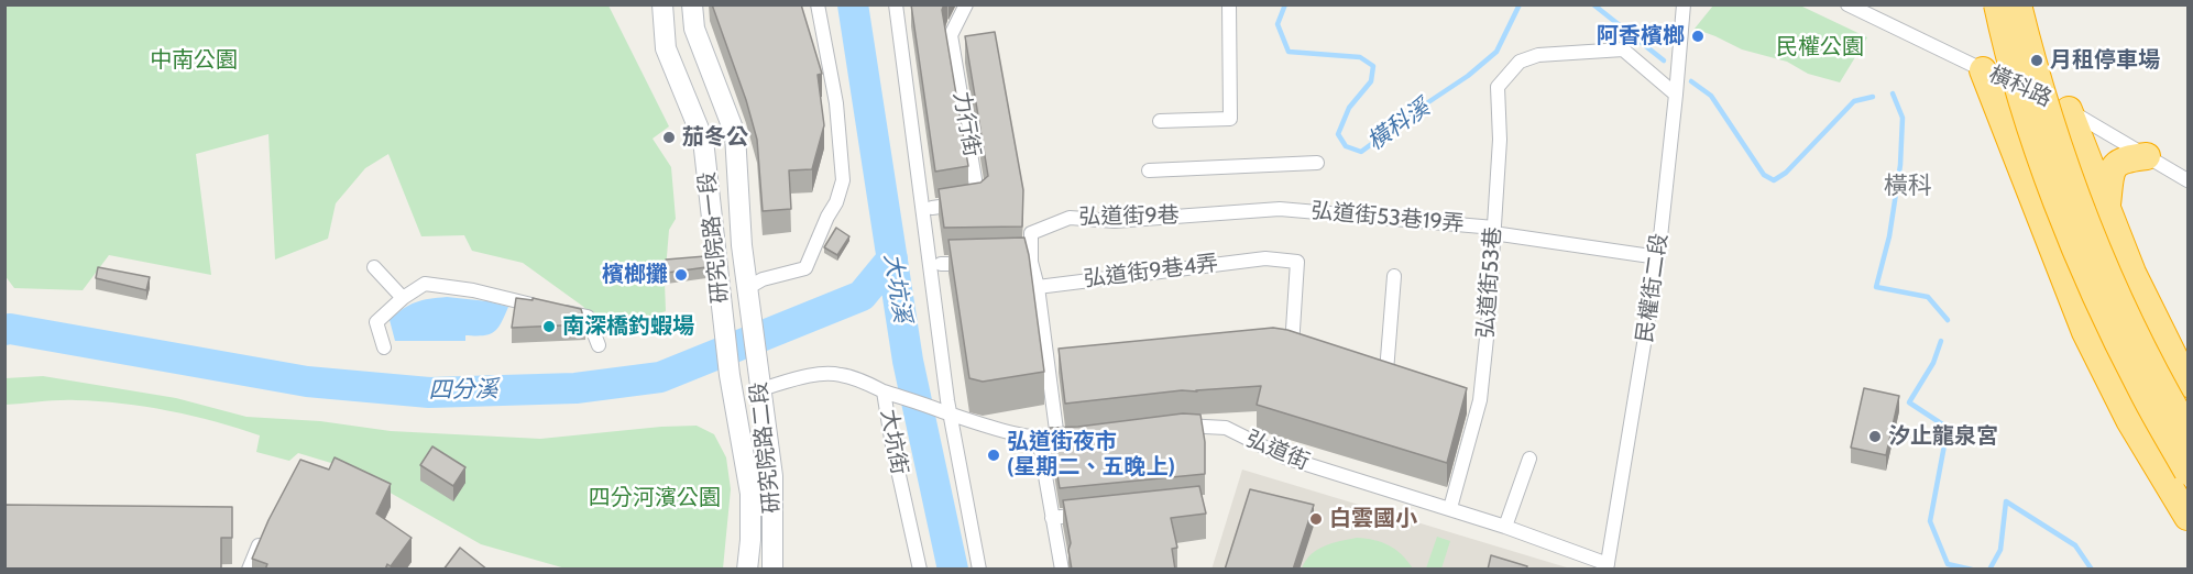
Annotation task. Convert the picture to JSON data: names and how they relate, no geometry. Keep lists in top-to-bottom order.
{
  "streets": {
    "main road": ["研究院路一段", "大坑街", "研究院路二段"],
    "street": [
      "橫科路",
      "力行街",
      "弘道街9巷",
      "弘道街53巷19弄",
      "弘道街9巷4弄",
      "弘道街53巷",
      "民權街二段",
      "弘道街"
    ]
  },
  "crossings": [
    ["弘道街9巷", "弘道街53巷19弄"],
    ["弘道街9巷", "弘道街9巷4弄"],
    ["弘道街53巷19弄", "弘道街53巷"],
    ["弘道街53巷19弄", "民權街二段"],
    ["研究院路一段", "研究院路二段"],
    ["弘道街53巷", "民權街二段"],
    ["弘道街53巷", "弘道街"],
    ["民權街二段", "弘道街"],
    ["大坑街", "研究院路二段"]
  ],
  "districts": ["橫科"],
  "water": ["橫科溪", "大坑溪", "四分溪"],
  "parks": ["民權公園", "中南公園", "四分河濱公園"],
  "places": [
    "阿香檳榔",
    "月租停車場",
    "茄冬公",
    "檳榔攤",
    "南深橋釣蝦場",
    "汐止龍泉宮",
    "弘道街夜市 (星期二、五晚上)",
    "白雲國小"
  ]
}
